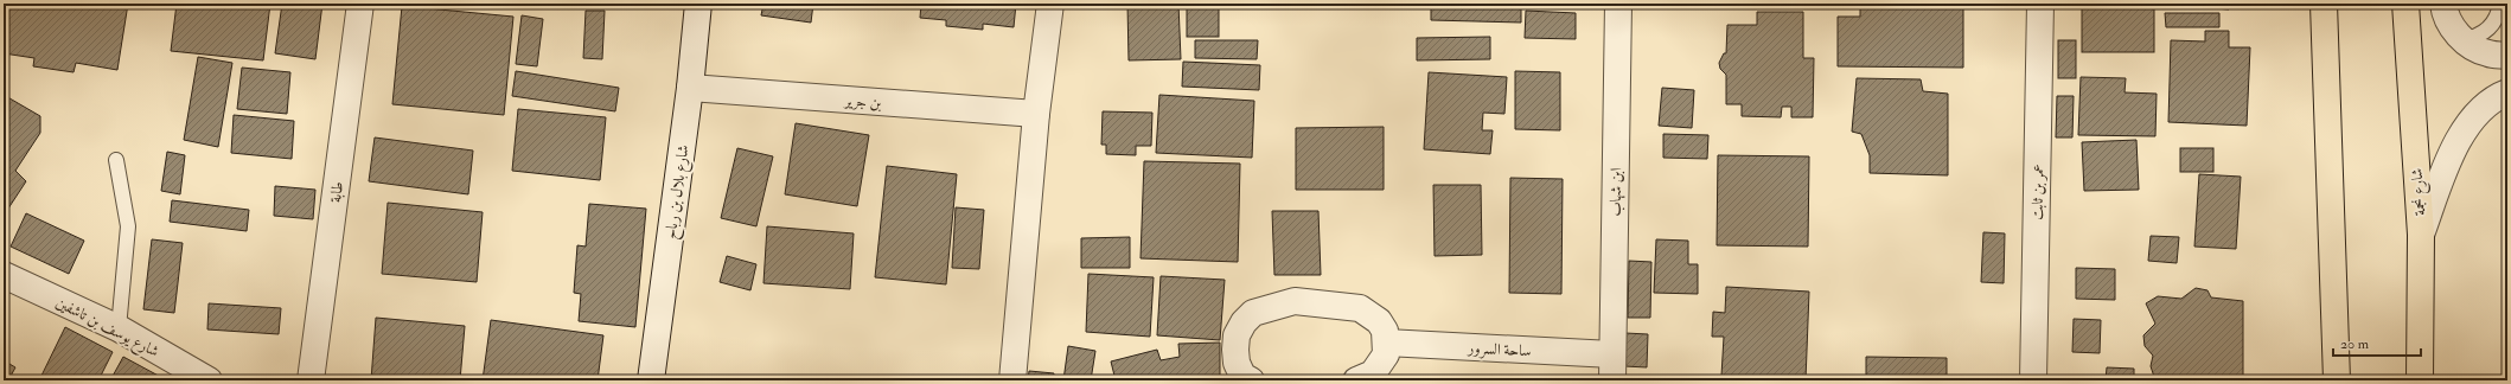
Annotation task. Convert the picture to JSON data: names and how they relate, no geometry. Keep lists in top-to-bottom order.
{
  "streets": {
    "main road": ["شارع نجمة"],
    "street": [
      "بن جرير",
      "طابة",
      "شارع بلال بن رباح",
      "ابن شهاب",
      "عمر بن ثابت",
      "شارع يوسف بن تاشفين",
      "ساحة السرور"
    ]
  },
  "crossings": [
    ["بن جرير", "شارع بلال بن رباح"],
    ["ابن شهاب", "ساحة السرور"]
  ],
  "scale_bar": "20 m"
}
